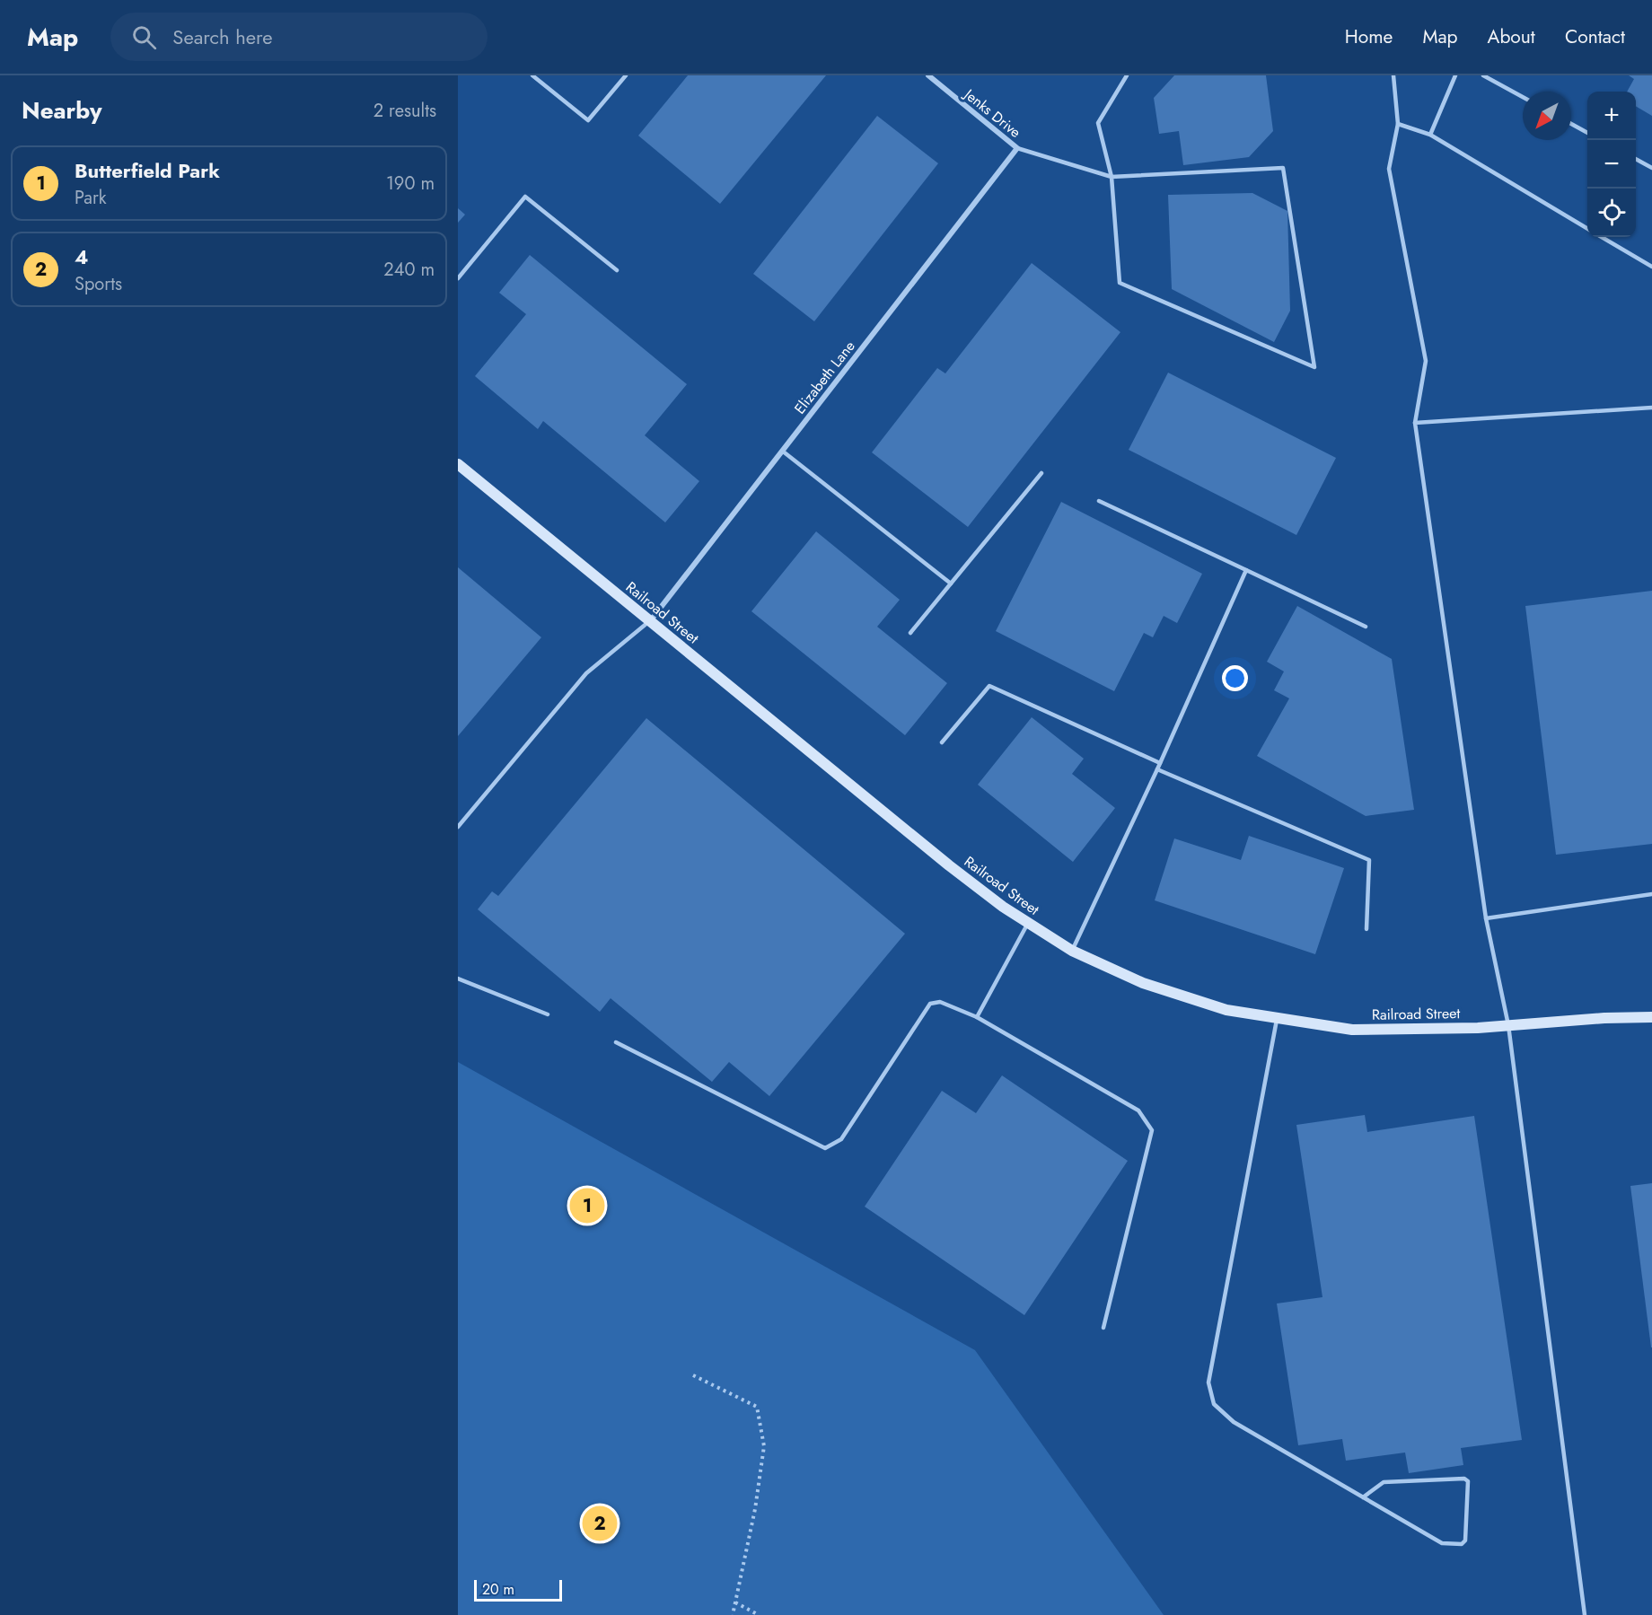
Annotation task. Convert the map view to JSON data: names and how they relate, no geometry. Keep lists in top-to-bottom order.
{
  "streets": {
    "main road": ["Railroad Street"],
    "street": ["Jenks Drive", "Elizabeth Lane"]
  },
  "crossings": [
    ["Jenks Drive", "Elizabeth Lane"],
    ["Elizabeth Lane", "Railroad Street"]
  ],
  "scale_bar": "20 m",
  "north": "bottom left",
  "page": {
    "header": "Map",
    "search": "Search here",
    "nav": [
      "Home",
      "Map",
      "About",
      "Contact"
    ],
    "heading": ["Nearby", "2 results"],
    "map_buttons": ["+", "−"],
    "list": [
      {
        "mark": "1",
        "name": "Butterfield Park",
        "note": "Park",
        "value": "190 m"
      },
      {
        "mark": "2",
        "name": "4",
        "note": "Sports",
        "value": "240 m"
      }
    ],
    "pins": ["1", "2"],
    "scale": "20 m"
  }
}
